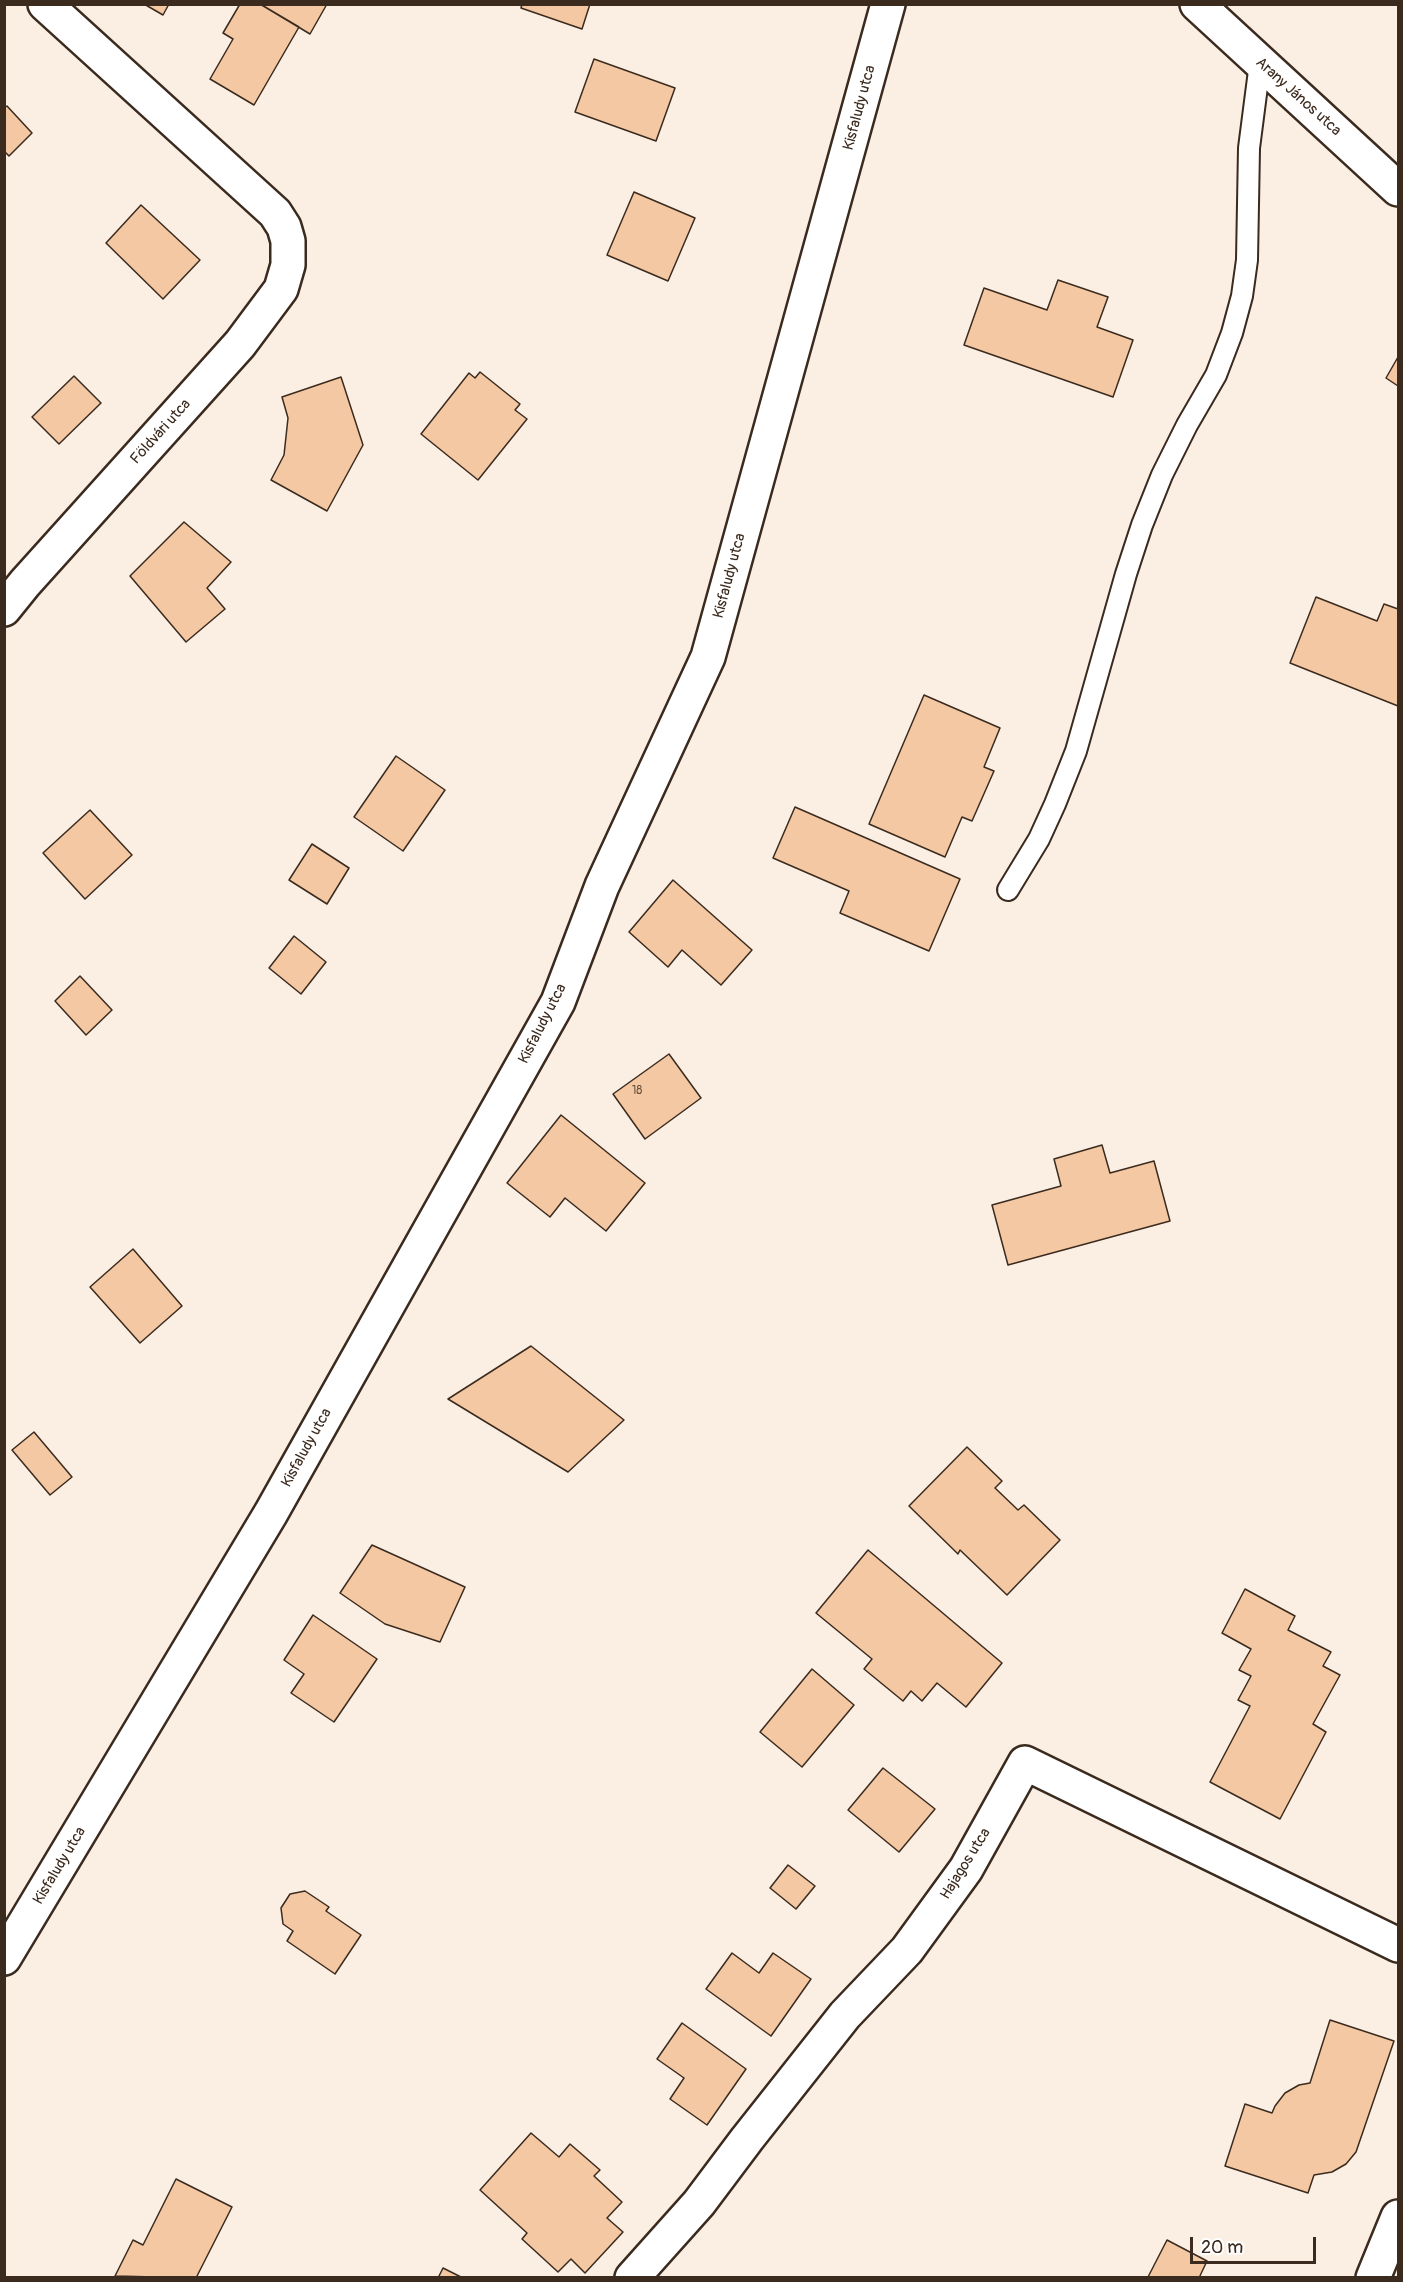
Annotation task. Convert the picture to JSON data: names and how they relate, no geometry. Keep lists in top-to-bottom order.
{
  "streets": {
    "street": [
      "Arany János utca",
      "Kisfaludy utca",
      "Földvári utca",
      "Hajagos utca"
    ]
  },
  "house_numbers": ["18"],
  "scale_bar": "20 m"
}
